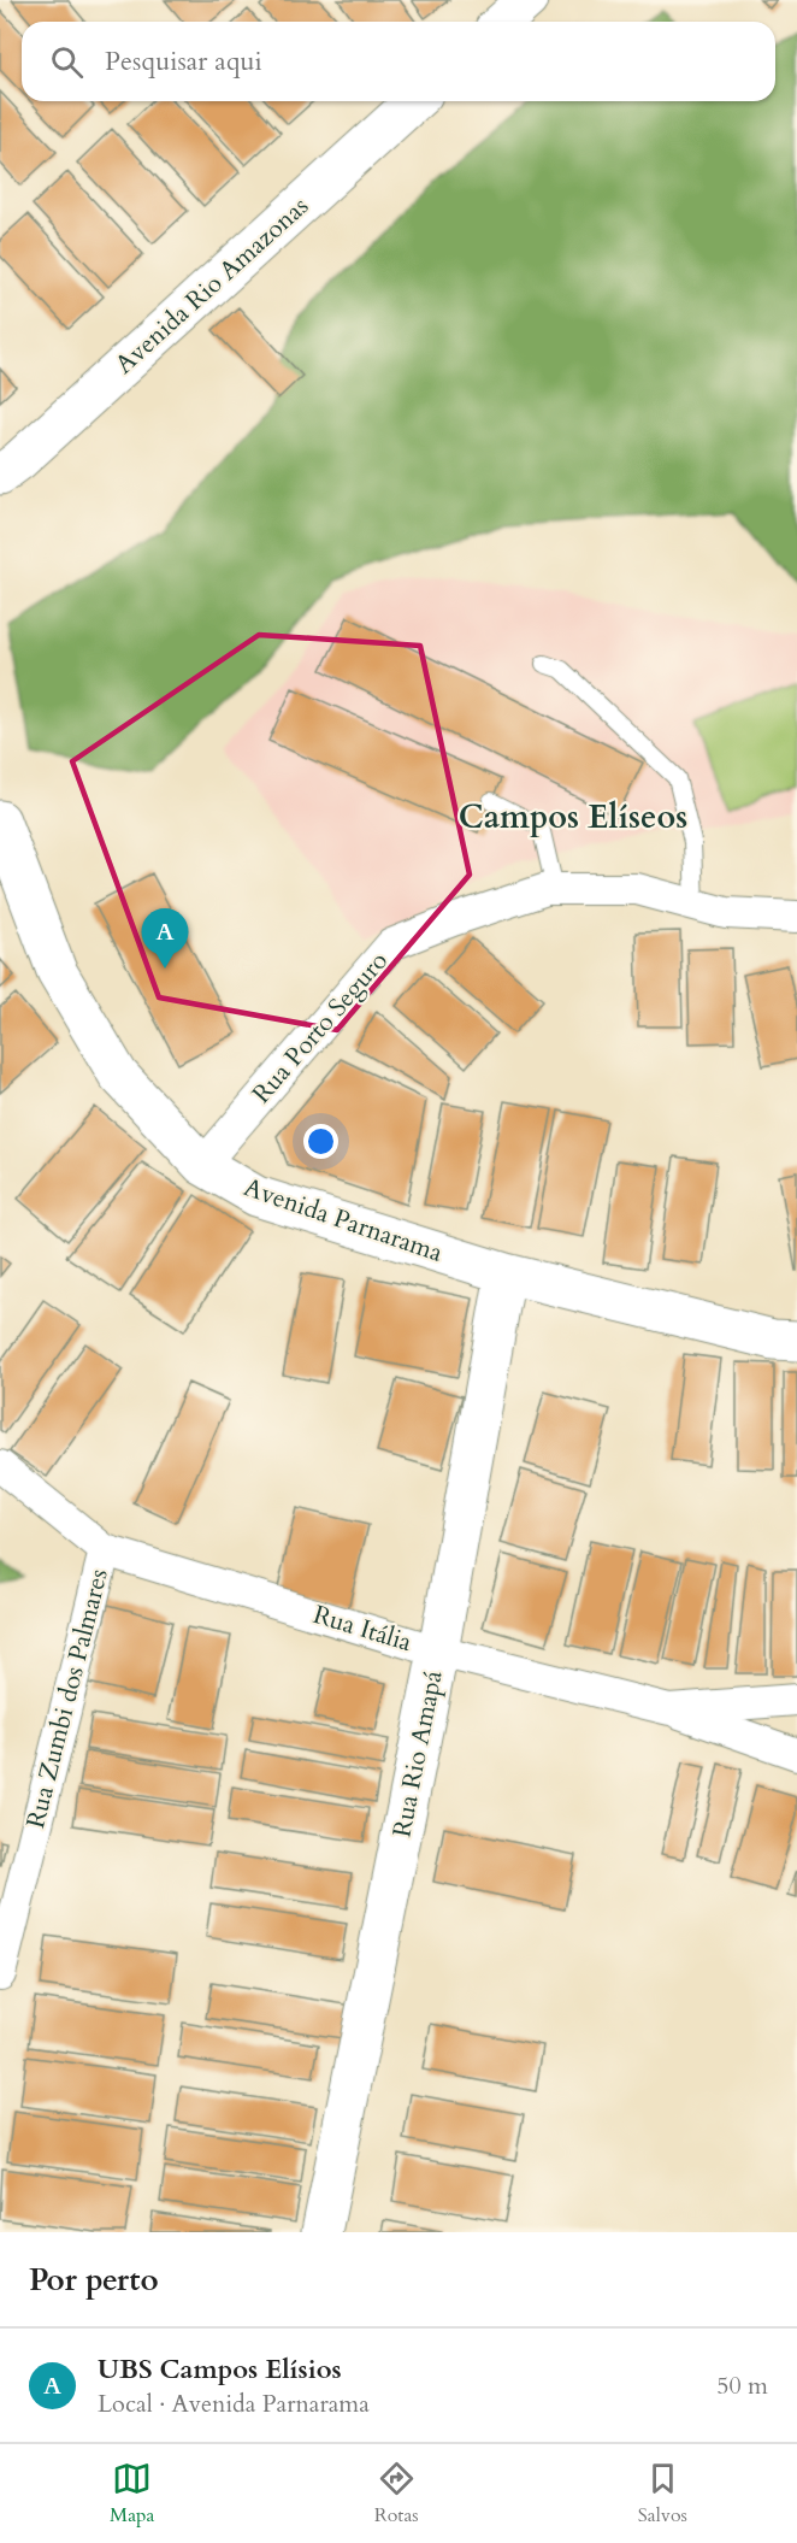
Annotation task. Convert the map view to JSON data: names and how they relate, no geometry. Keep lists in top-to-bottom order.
{
  "streets": {
    "street": [
      "Avenida Rio Amazonas",
      "Rua Porto Seguro",
      "Avenida Parnarama",
      "Rua Itália",
      "Rua Zumbi dos Palmares",
      "Rua Rio Amapá"
    ]
  },
  "crossings": [
    ["Rua Porto Seguro", "Avenida Parnarama"],
    ["Avenida Parnarama", "Rua Rio Amapá"],
    ["Rua Itália", "Rua Zumbi dos Palmares"],
    ["Rua Itália", "Rua Rio Amapá"]
  ],
  "districts": ["Campos Elíseos"],
  "page": {
    "search": "Pesquisar aqui",
    "pins": "A",
    "heading": "Por perto",
    "list": [
      {
        "mark": "A",
        "name": "UBS Campos Elísios",
        "note": "Local · Avenida Parnarama",
        "value": "50 m"
      }
    ],
    "nav": ["Mapa", "Rotas", "Salvos"]
  }
}
